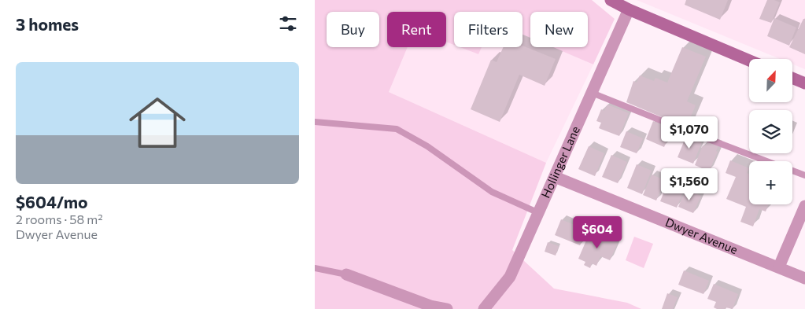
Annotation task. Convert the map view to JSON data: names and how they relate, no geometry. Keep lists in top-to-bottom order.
{
  "streets": {
    "street": ["Hollinger Lane", "Dwyer Avenue"]
  },
  "crossings": [
    ["Hollinger Lane", "Dwyer Avenue"]
  ],
  "north": "top right",
  "page": {
    "heading": "3 homes",
    "chip": [
      "Buy",
      "Rent",
      "Filters",
      "New"
    ],
    "list": [
      {
        "name": "$604/mo",
        "note": "2 rooms · 58 m² · Dwyer Avenue"
      }
    ],
    "map_buttons": "+",
    "price": ["$1,070", "$1,560", "$604"]
  }
}
